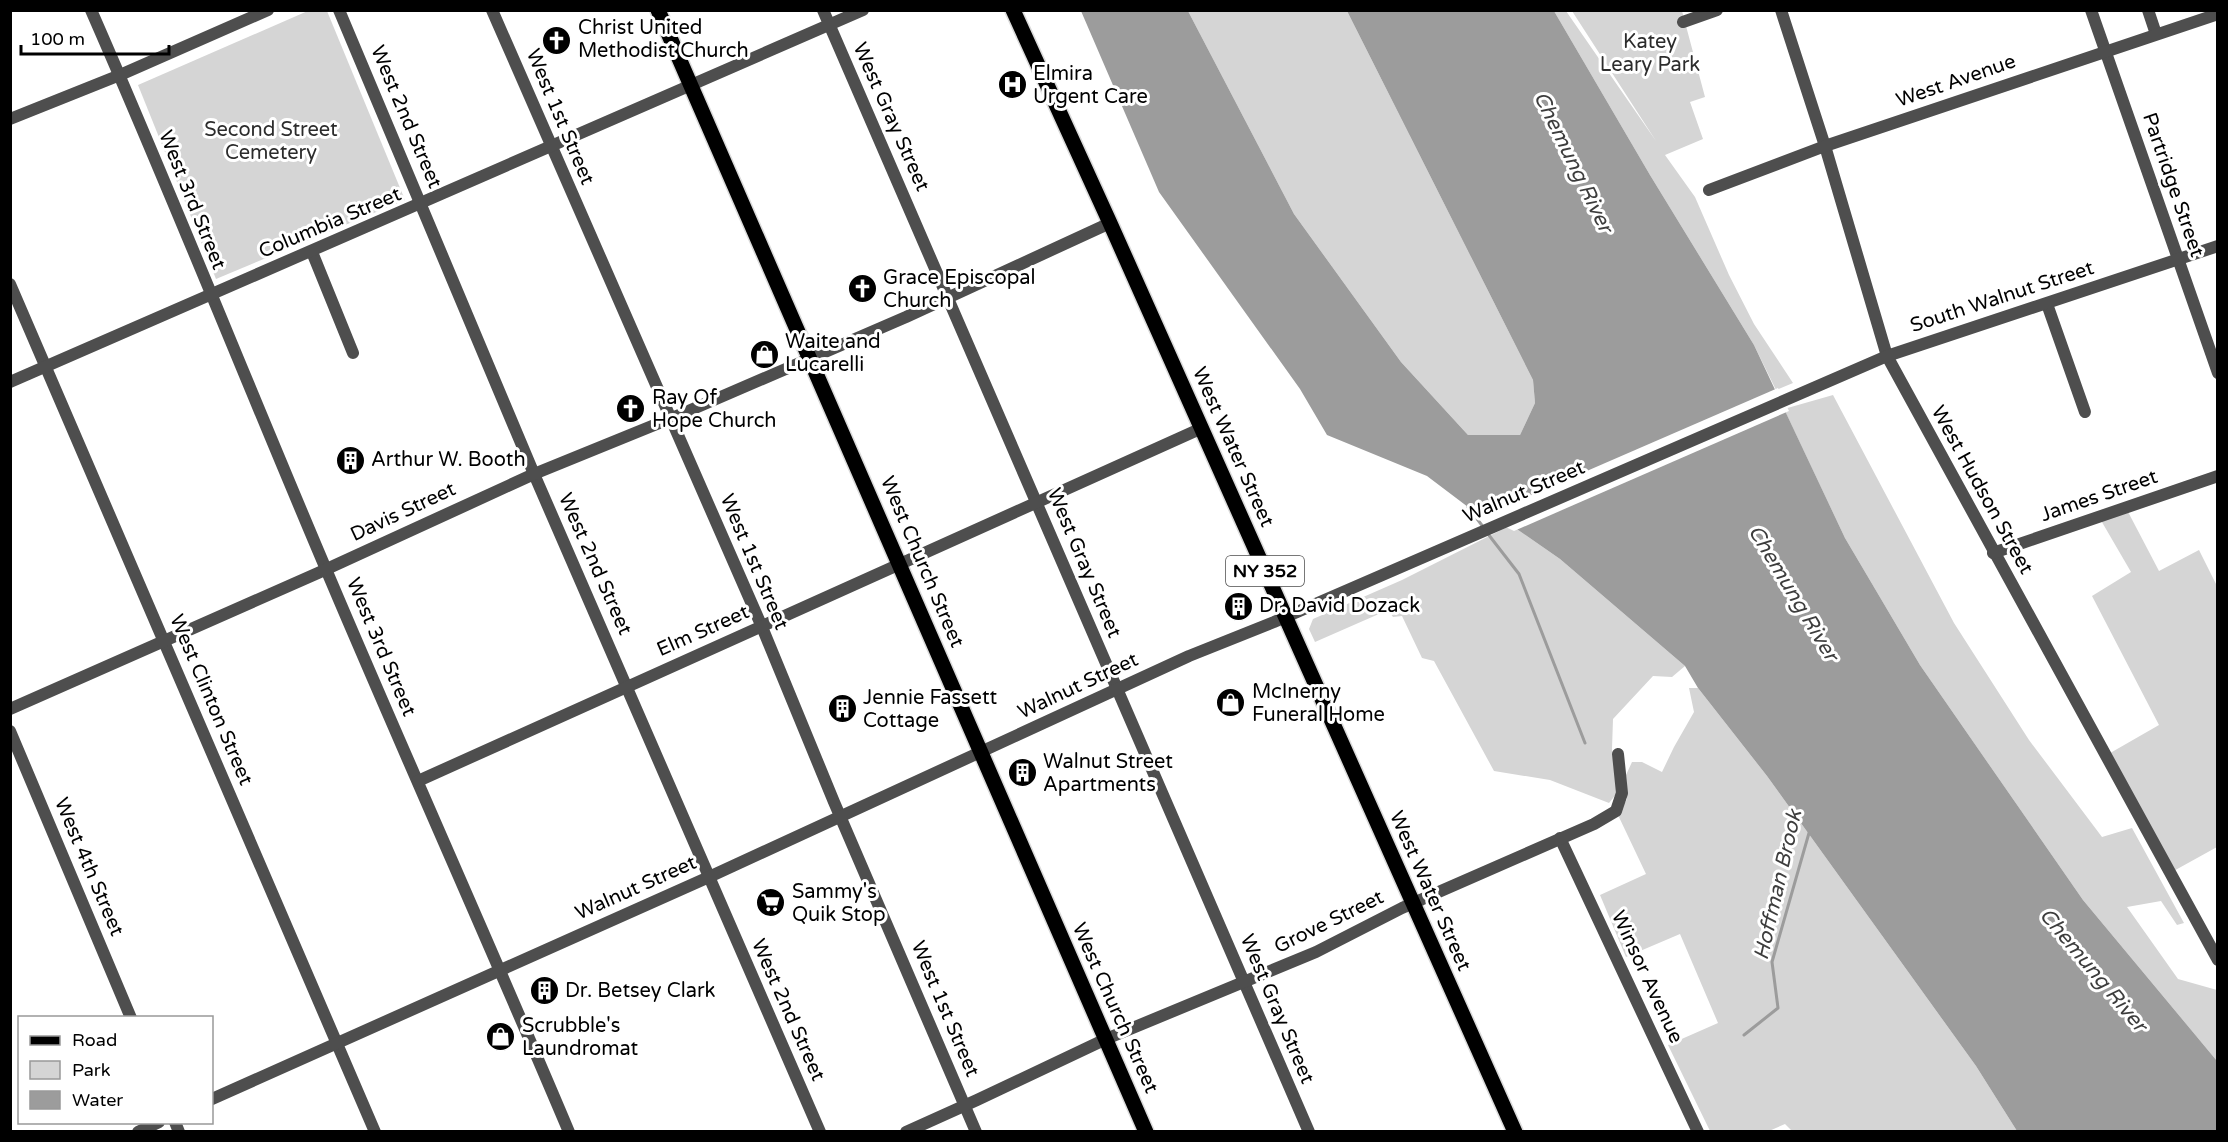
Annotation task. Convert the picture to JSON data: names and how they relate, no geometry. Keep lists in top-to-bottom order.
{
  "streets": {
    "main road": ["West Water Street", "West Church Street", "NY 352"],
    "street": [
      "West Avenue",
      "West 2nd Street",
      "West 1st Street",
      "West Gray Street",
      "Partridge Street",
      "West 3rd Street",
      "Columbia Street",
      "South Walnut Street",
      "West Hudson Street",
      "Walnut Street",
      "James Street",
      "Davis Street",
      "Elm Street",
      "West Clinton Street",
      "West 4th Street",
      "Grove Street",
      "Winsor Avenue"
    ]
  },
  "crossings": [
    ["West Avenue", "Partridge Street"],
    ["West Avenue", "West Hudson Street"],
    ["West 2nd Street", "Columbia Street"],
    ["West 2nd Street", "Walnut Street"],
    ["West 2nd Street", "Davis Street"],
    ["West 2nd Street", "Elm Street"],
    ["West 1st Street", "Columbia Street"],
    ["West 1st Street", "Walnut Street"],
    ["West 1st Street", "Davis Street"],
    ["West 1st Street", "Elm Street"],
    ["West 1st Street", "Grove Street"],
    ["West Gray Street", "Columbia Street"],
    ["West Gray Street", "Walnut Street"],
    ["West Gray Street", "Davis Street"],
    ["West Gray Street", "Elm Street"],
    ["West Gray Street", "Grove Street"],
    ["Partridge Street", "South Walnut Street"],
    ["West 3rd Street", "Columbia Street"],
    ["West 3rd Street", "Walnut Street"],
    ["West 3rd Street", "Davis Street"],
    ["West 3rd Street", "Elm Street"],
    ["Columbia Street", "West Church Street"],
    ["Columbia Street", "West Clinton Street"],
    ["South Walnut Street", "West Hudson Street"],
    ["South Walnut Street", "Walnut Street"],
    ["West Water Street", "Walnut Street"],
    ["West Water Street", "Davis Street"],
    ["West Water Street", "Elm Street"],
    ["West Water Street", "Grove Street"],
    ["West Hudson Street", "James Street"],
    ["Walnut Street", "West Church Street"],
    ["Walnut Street", "West Clinton Street"],
    ["Davis Street", "West Church Street"],
    ["Davis Street", "West Clinton Street"],
    ["West Church Street", "Elm Street"],
    ["West Church Street", "Grove Street"],
    ["Grove Street", "Winsor Avenue"]
  ],
  "water": ["Chemung River", "Hoffman Brook"],
  "parks": ["Katey Leary Park", "Second Street Cemetery"],
  "places": {
    "church": ["Christ United Methodist Church", "Grace Episcopal Church", "Ray Of Hope Church"],
    "hospital": ["Elmira Urgent Care"],
    "shop": ["Waite and Lucarelli", "McInerny Funeral Home", "Scrubble's Laundromat"],
    "building": [
      "Arthur W. Booth",
      "Dr. David Dozack",
      "Jennie Fassett Cottage",
      "Walnut Street Apartments",
      "Dr. Betsey Clark"
    ],
    "supermarket": ["Sammy's Quik Stop"]
  },
  "legend": ["Road", "Park", "Water"],
  "scale_bar": "100 m"
}
